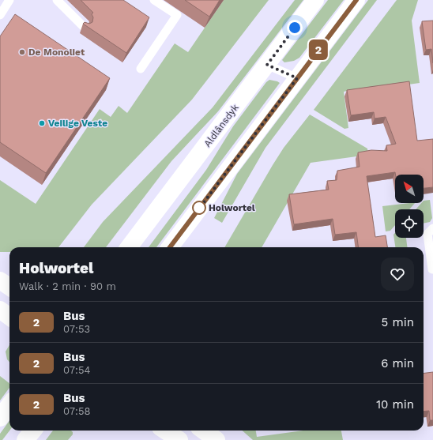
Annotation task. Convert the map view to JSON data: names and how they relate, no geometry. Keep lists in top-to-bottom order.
{
  "streets": {
    "main road": ["Aldlânsdyk"]
  },
  "places": ["De Monoliet", "Veilige Veste", "Holwortel"],
  "lines": ["bus line 2"],
  "north": "top left",
  "page": {
    "on_map": "2",
    "heading": ["Holwortel", "Walk · 2 min · 90 m"],
    "list": [
      {
        "mark": "2",
        "name": "Bus",
        "note": "07:53",
        "value": "5 min"
      },
      {
        "mark": "2",
        "name": "Bus",
        "note": "07:54",
        "value": "6 min"
      },
      {
        "mark": "2",
        "name": "Bus",
        "note": "07:58",
        "value": "10 min"
      }
    ]
  }
}
